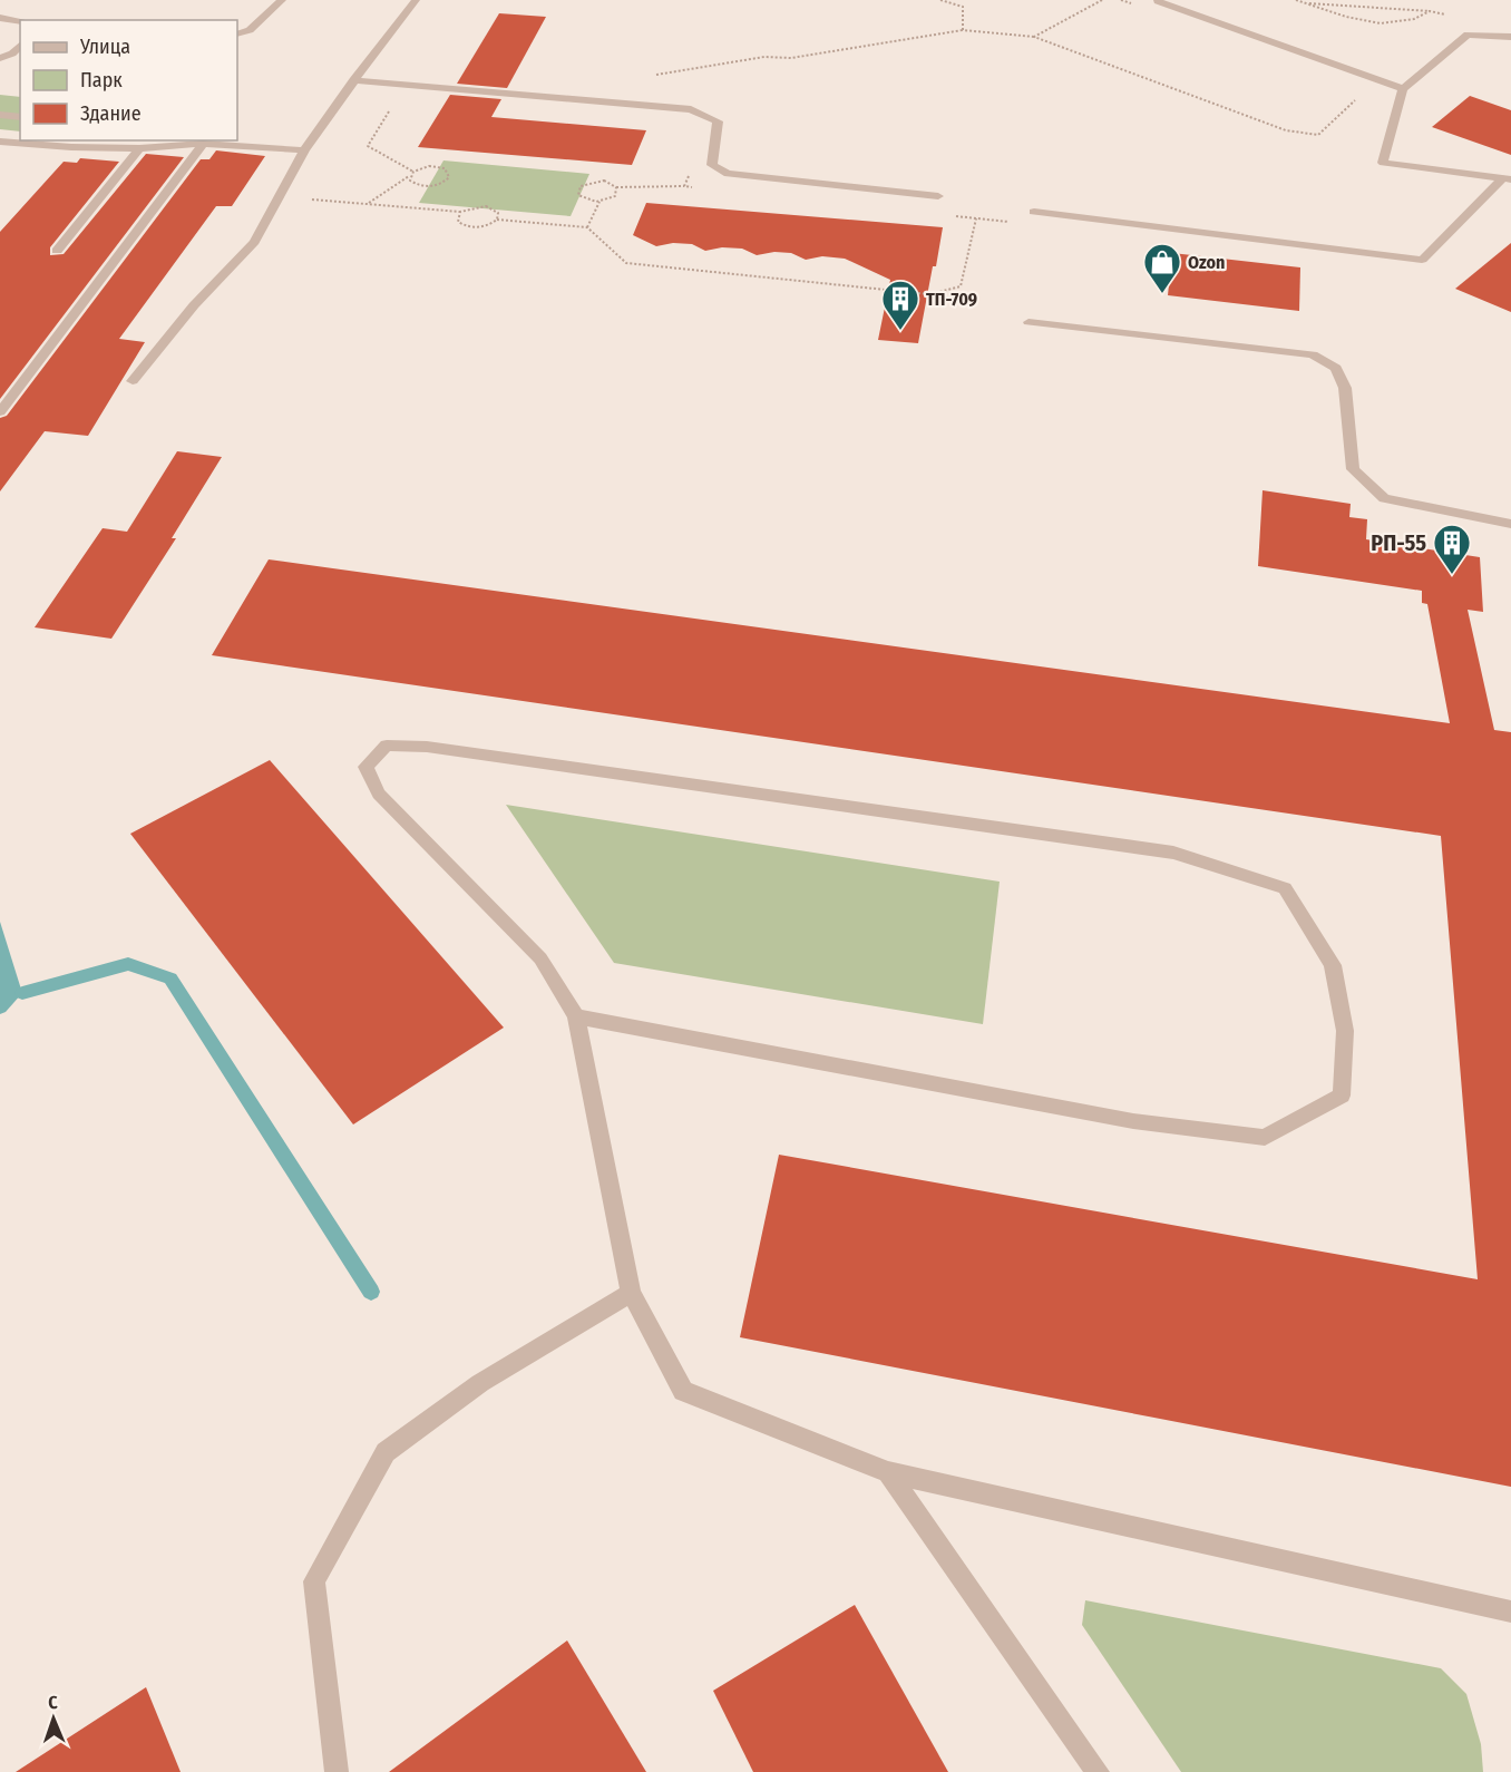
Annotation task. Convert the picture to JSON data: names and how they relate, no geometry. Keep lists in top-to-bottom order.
{
  "places": {
    "shop": ["Ozon"],
    "building": ["ТП-709", "РП-55"]
  },
  "legend": ["Улица", "Парк", "Здание"],
  "north": "top"
}
